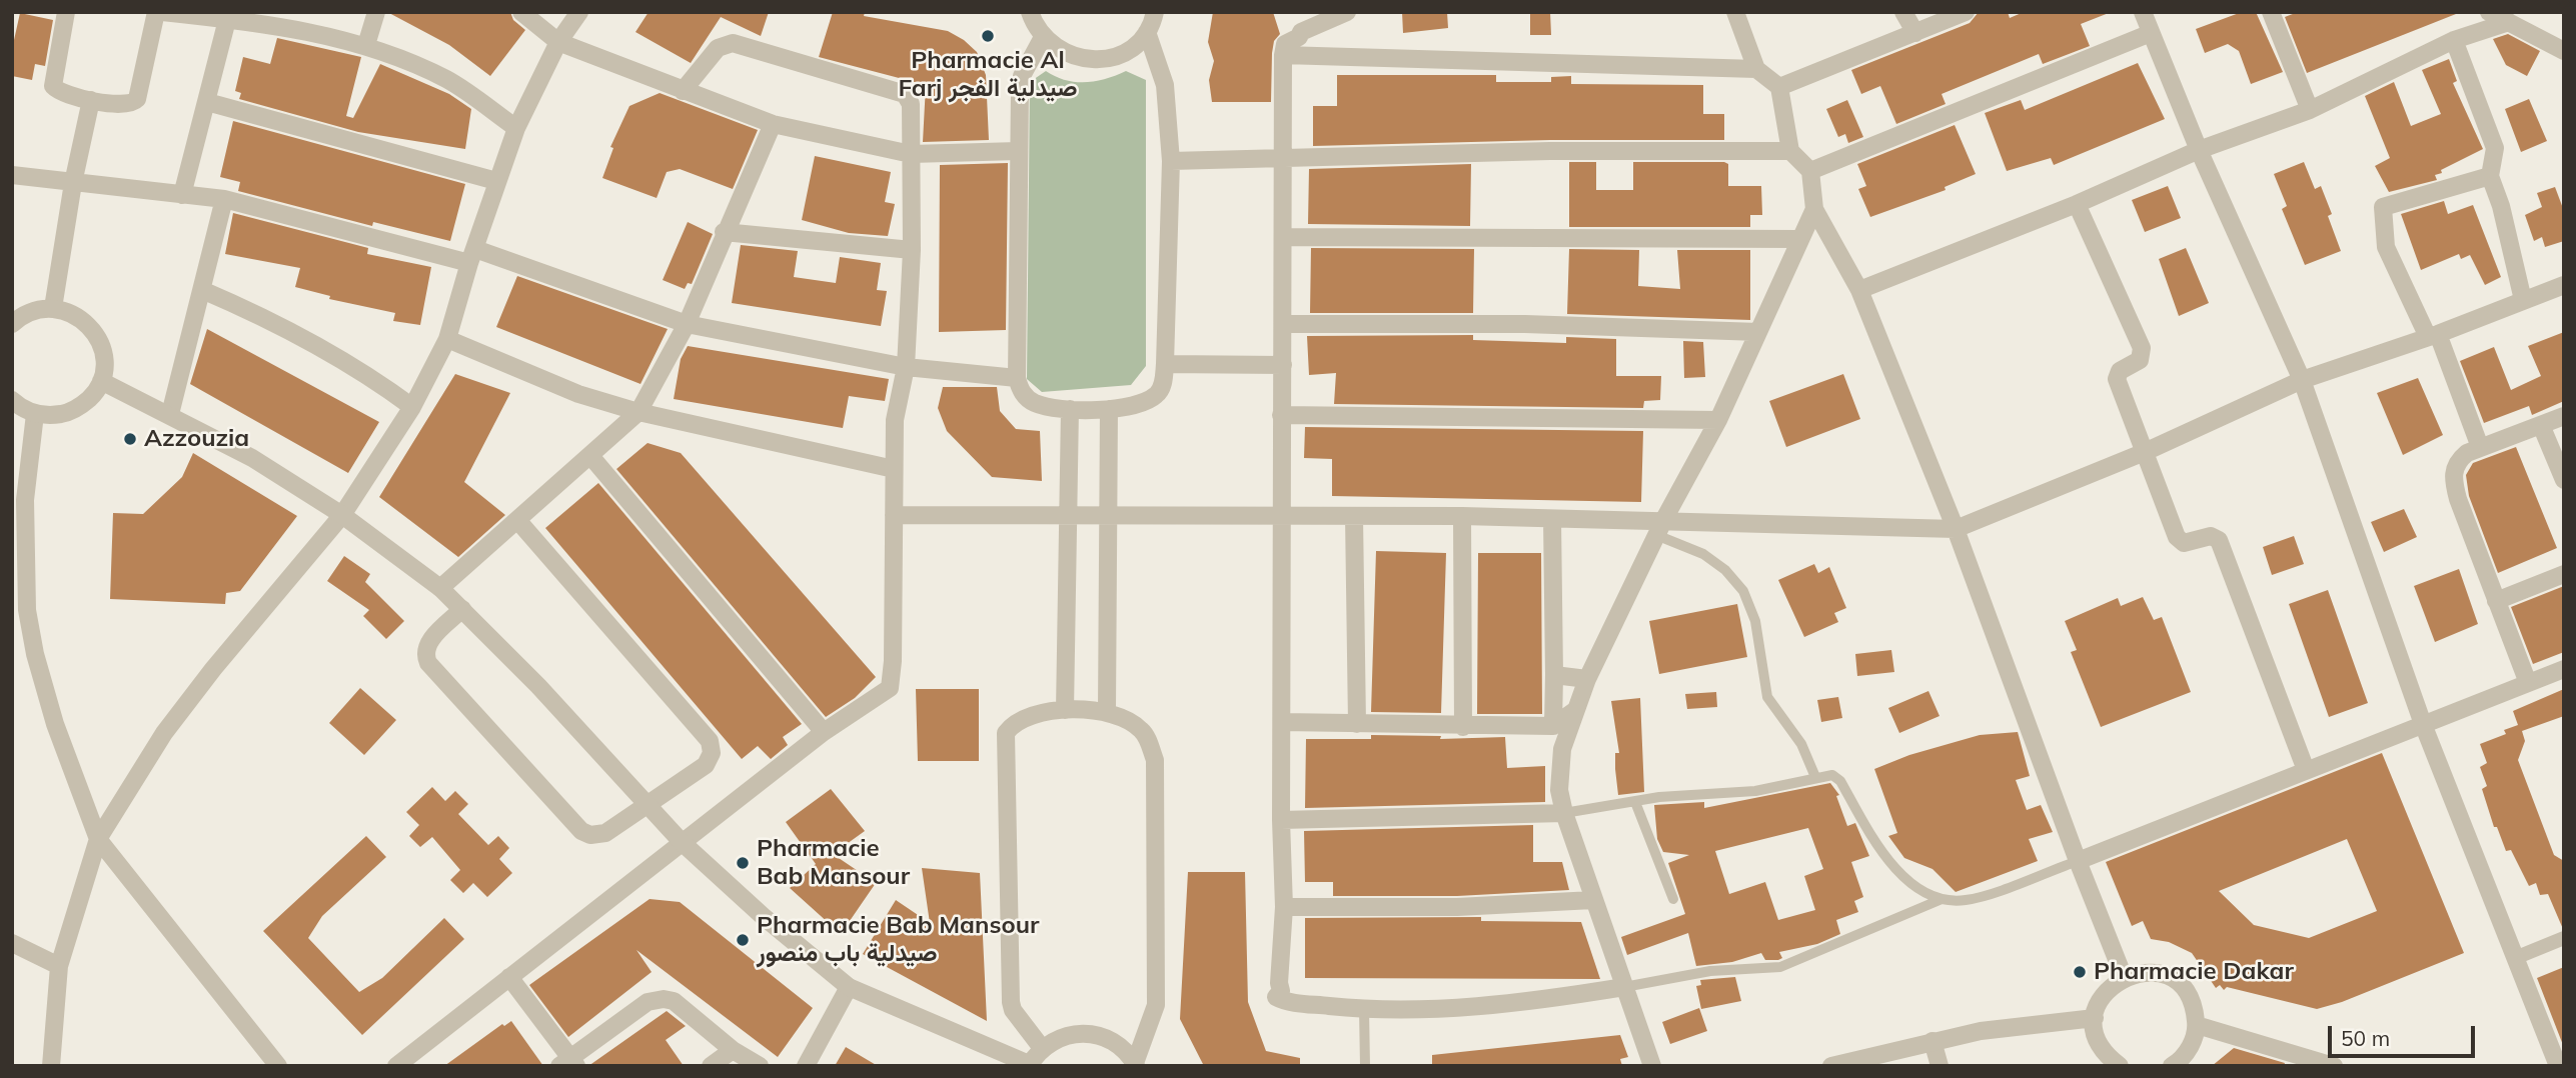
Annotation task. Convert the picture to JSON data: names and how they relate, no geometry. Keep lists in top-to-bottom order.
{
  "places": [
    "Pharmacie Al Farj صيدلية الفجر",
    "Azzouzia",
    "Pharmacie Bab Mansour",
    "Pharmacie Bab Mansour صيدلية باب منصور",
    "Pharmacie Dakar"
  ],
  "scale_bar": "50 m"
}
